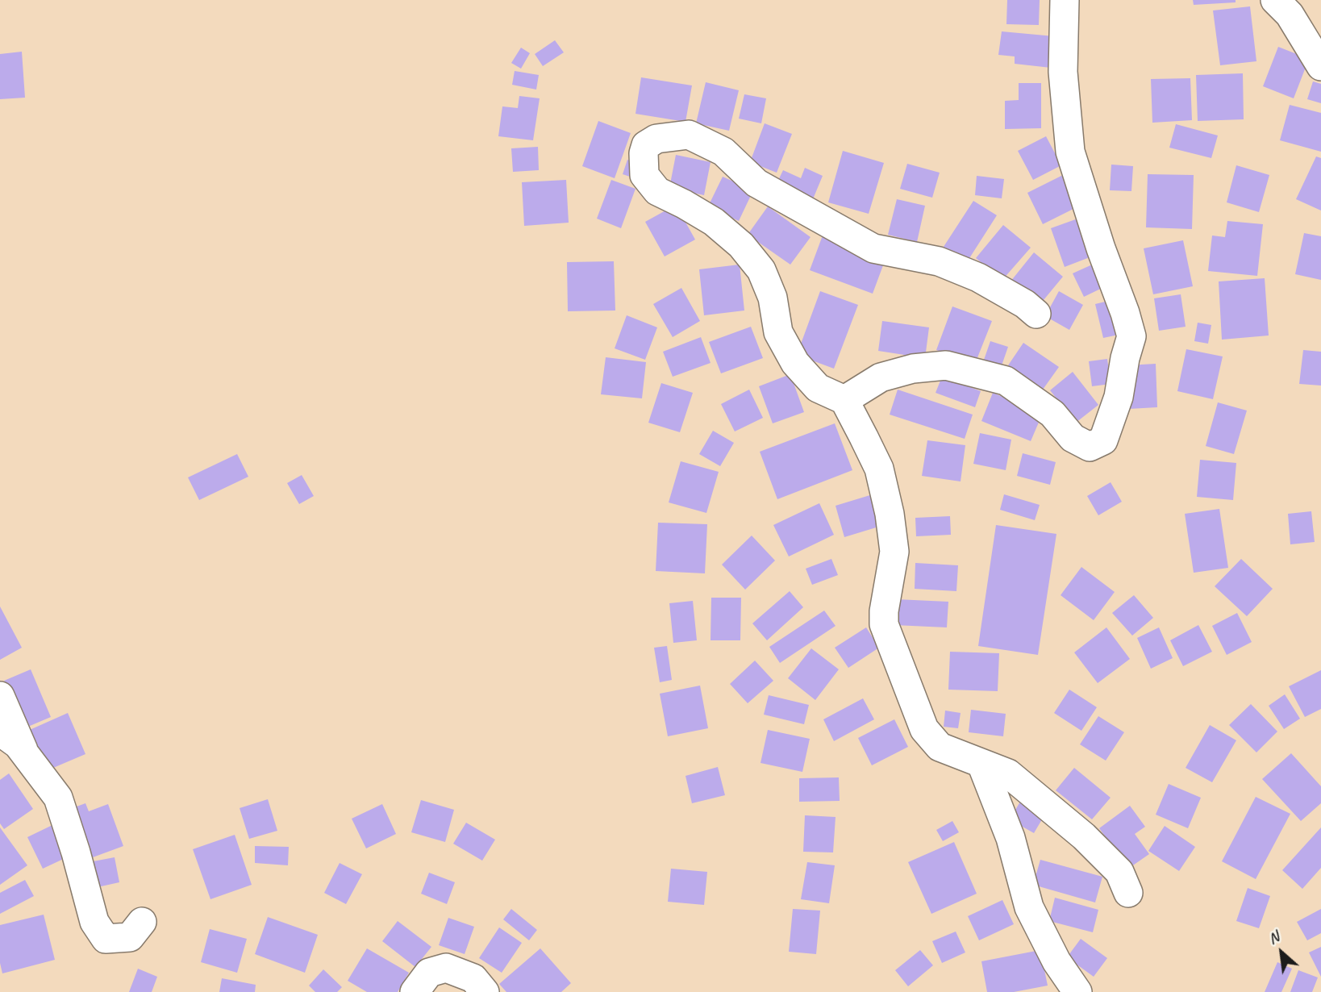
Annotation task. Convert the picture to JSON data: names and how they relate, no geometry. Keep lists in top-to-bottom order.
{
  "north": "top left"
}
